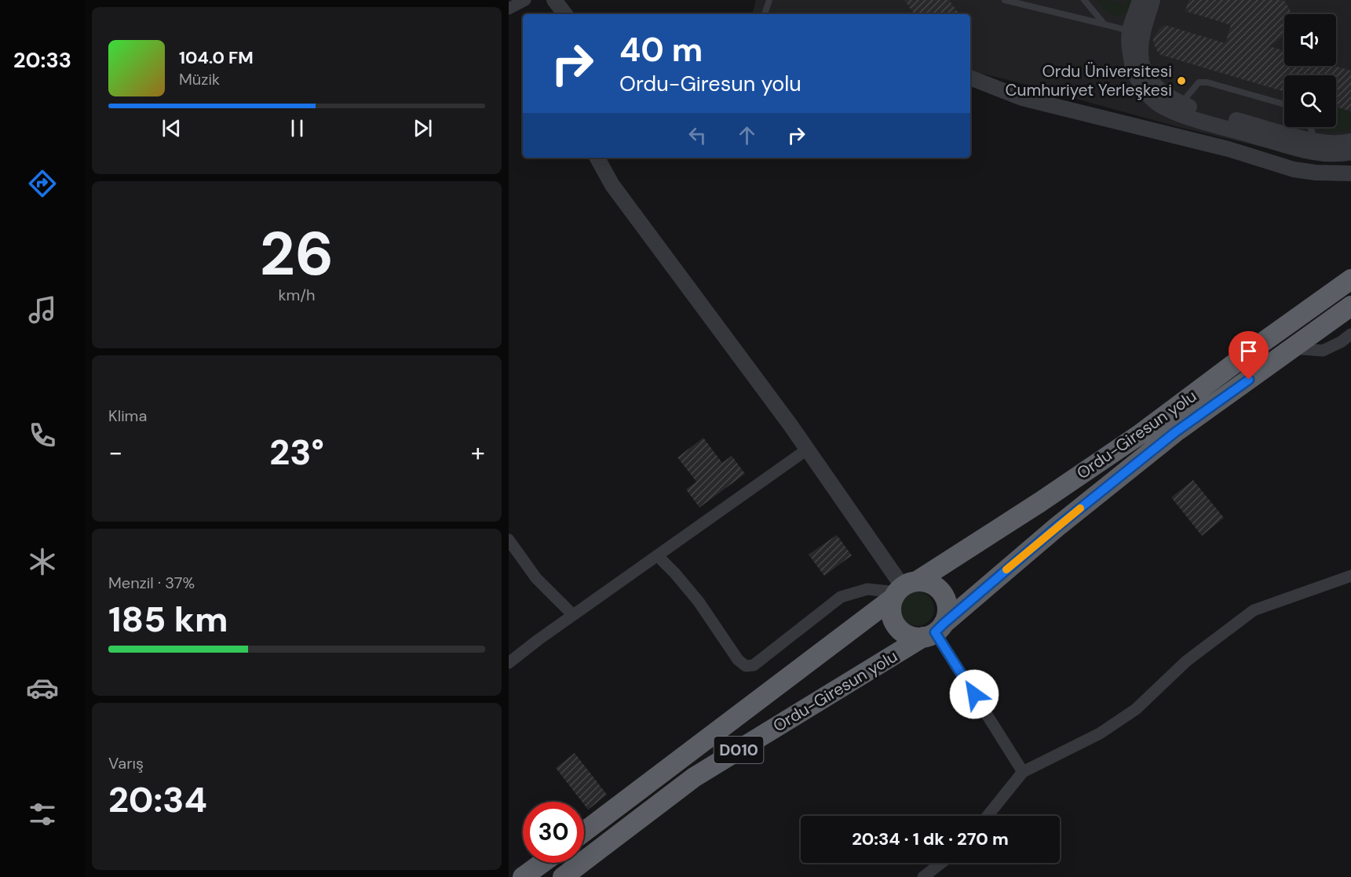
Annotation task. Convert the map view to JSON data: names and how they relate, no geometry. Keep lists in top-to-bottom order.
{
  "streets": {
    "highway": ["Ordu-Giresun yolu", "D010"]
  },
  "places": ["Ordu Üniversitesi Cumhuriyet Yerleşkesi"],
  "page": {
    "tabs": "20:33",
    "turn": ["40 m", "Ordu-Giresun yolu"],
    "song": ["104.0 FM", "Müzik"],
    "tile": [
      ["26", "km/h"],
      "Klima",
      ["Menzil · 37%", "185 km"],
      ["Varış", "20:34"]
    ],
    "heat": ["−", "23°", "+"],
    "limit": "30",
    "trip": "20:34 · 1 dk · 270 m"
  }
}
